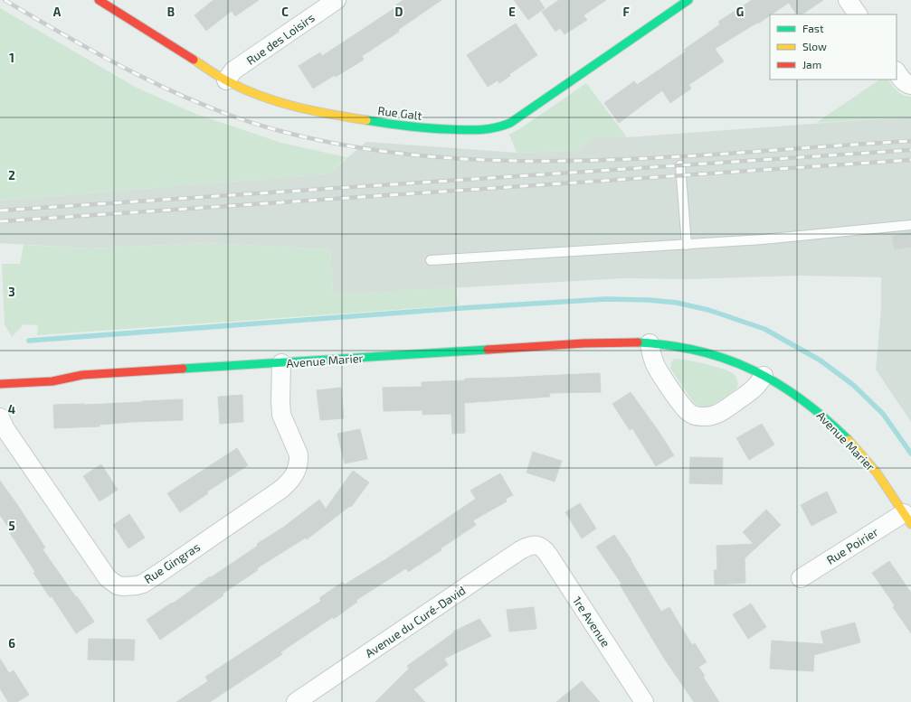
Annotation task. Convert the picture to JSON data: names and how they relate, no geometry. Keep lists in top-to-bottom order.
{
  "streets": {
    "street": [
      "Rue des Loisirs",
      "Rue Galt",
      "Avenue Marier",
      "Rue Poirier",
      "Rue Gingras",
      "Avenue du Curé-David",
      "1re Avenue"
    ]
  },
  "crossings": [
    ["Rue des Loisirs", "Rue Galt"],
    ["Avenue Marier", "Rue Poirier"],
    ["Avenue Marier", "Rue Gingras"],
    ["Avenue du Curé-David", "1re Avenue"]
  ],
  "legend": ["Fast", "Slow", "Jam"],
  "grid": {
    "columns": [
      "A",
      "B",
      "C",
      "D",
      "E",
      "F",
      "G"
    ],
    "rows": [
      "1",
      "2",
      "3",
      "4",
      "5",
      "6"
    ]
  }
}
